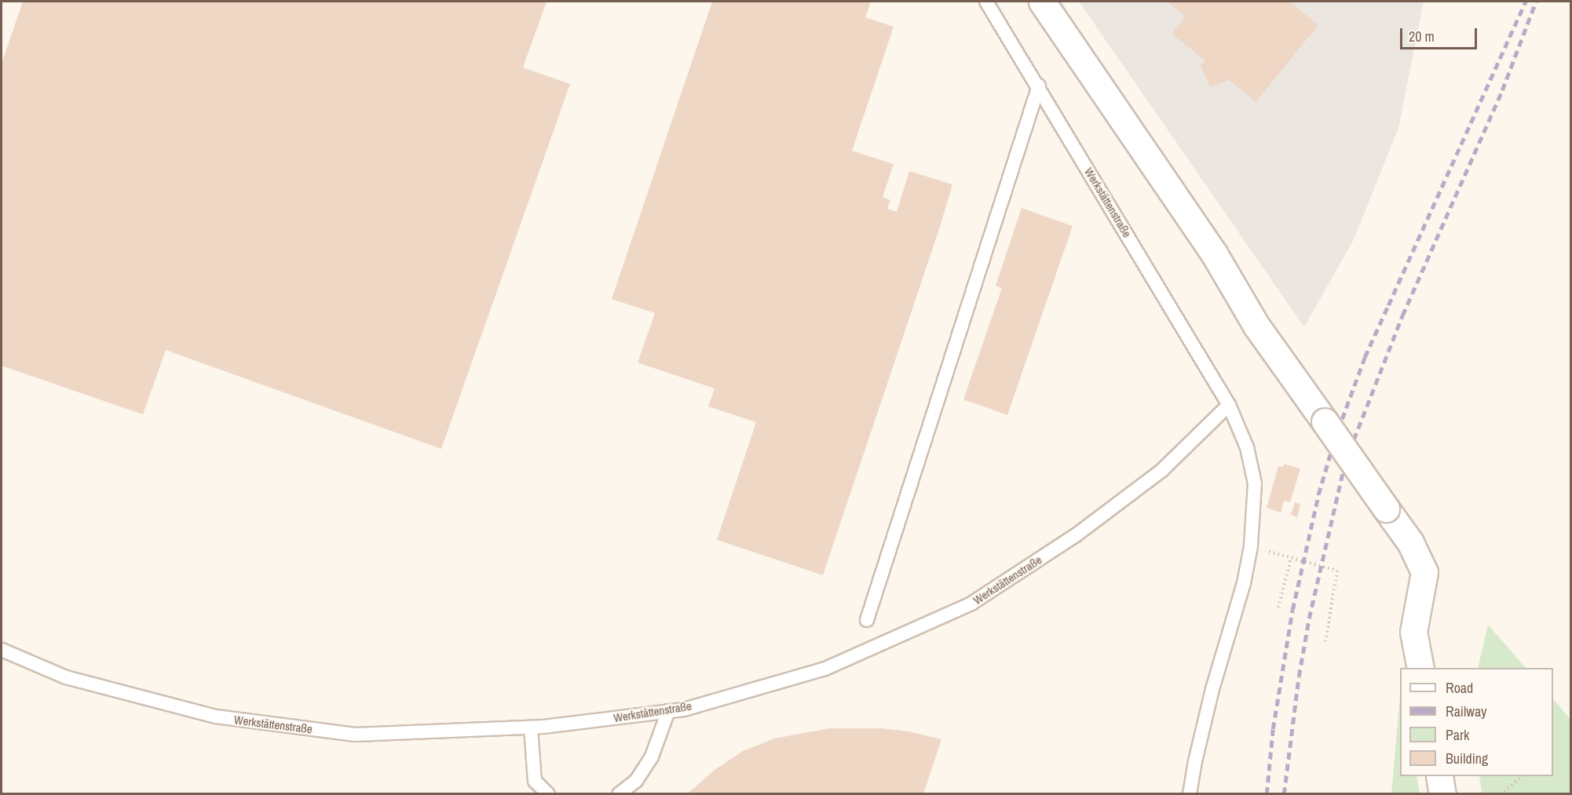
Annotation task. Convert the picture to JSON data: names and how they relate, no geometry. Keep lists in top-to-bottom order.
{
  "streets": {
    "lane": ["Werkstättenstraße"]
  },
  "legend": [
    "Road",
    "Railway",
    "Park",
    "Building"
  ],
  "scale_bar": "20 m"
}
